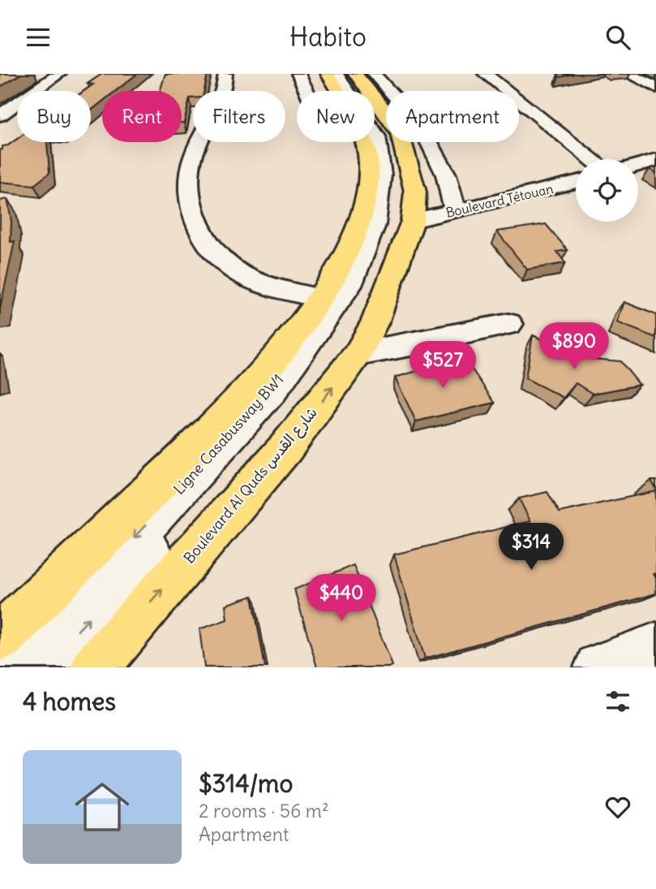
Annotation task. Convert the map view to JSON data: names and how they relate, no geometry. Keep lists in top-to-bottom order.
{
  "streets": {
    "main road": ["Boulevard Al Quds شارع القدس"],
    "street": ["Boulevard Tétouan", "Ligne Casabusway BW1"]
  },
  "crossings": [
    ["Boulevard Tétouan", "Boulevard Al Quds شارع القدس"]
  ],
  "page": {
    "header": "Habito",
    "chip": [
      "Buy",
      "Rent",
      "Filters",
      "New",
      "Apartment"
    ],
    "price": [
      "$890",
      "$527",
      "$314",
      "$440"
    ],
    "heading": "4 homes",
    "list": [
      {
        "name": "$314/mo",
        "note": "2 rooms · 56 m² · Apartment"
      }
    ]
  }
}
